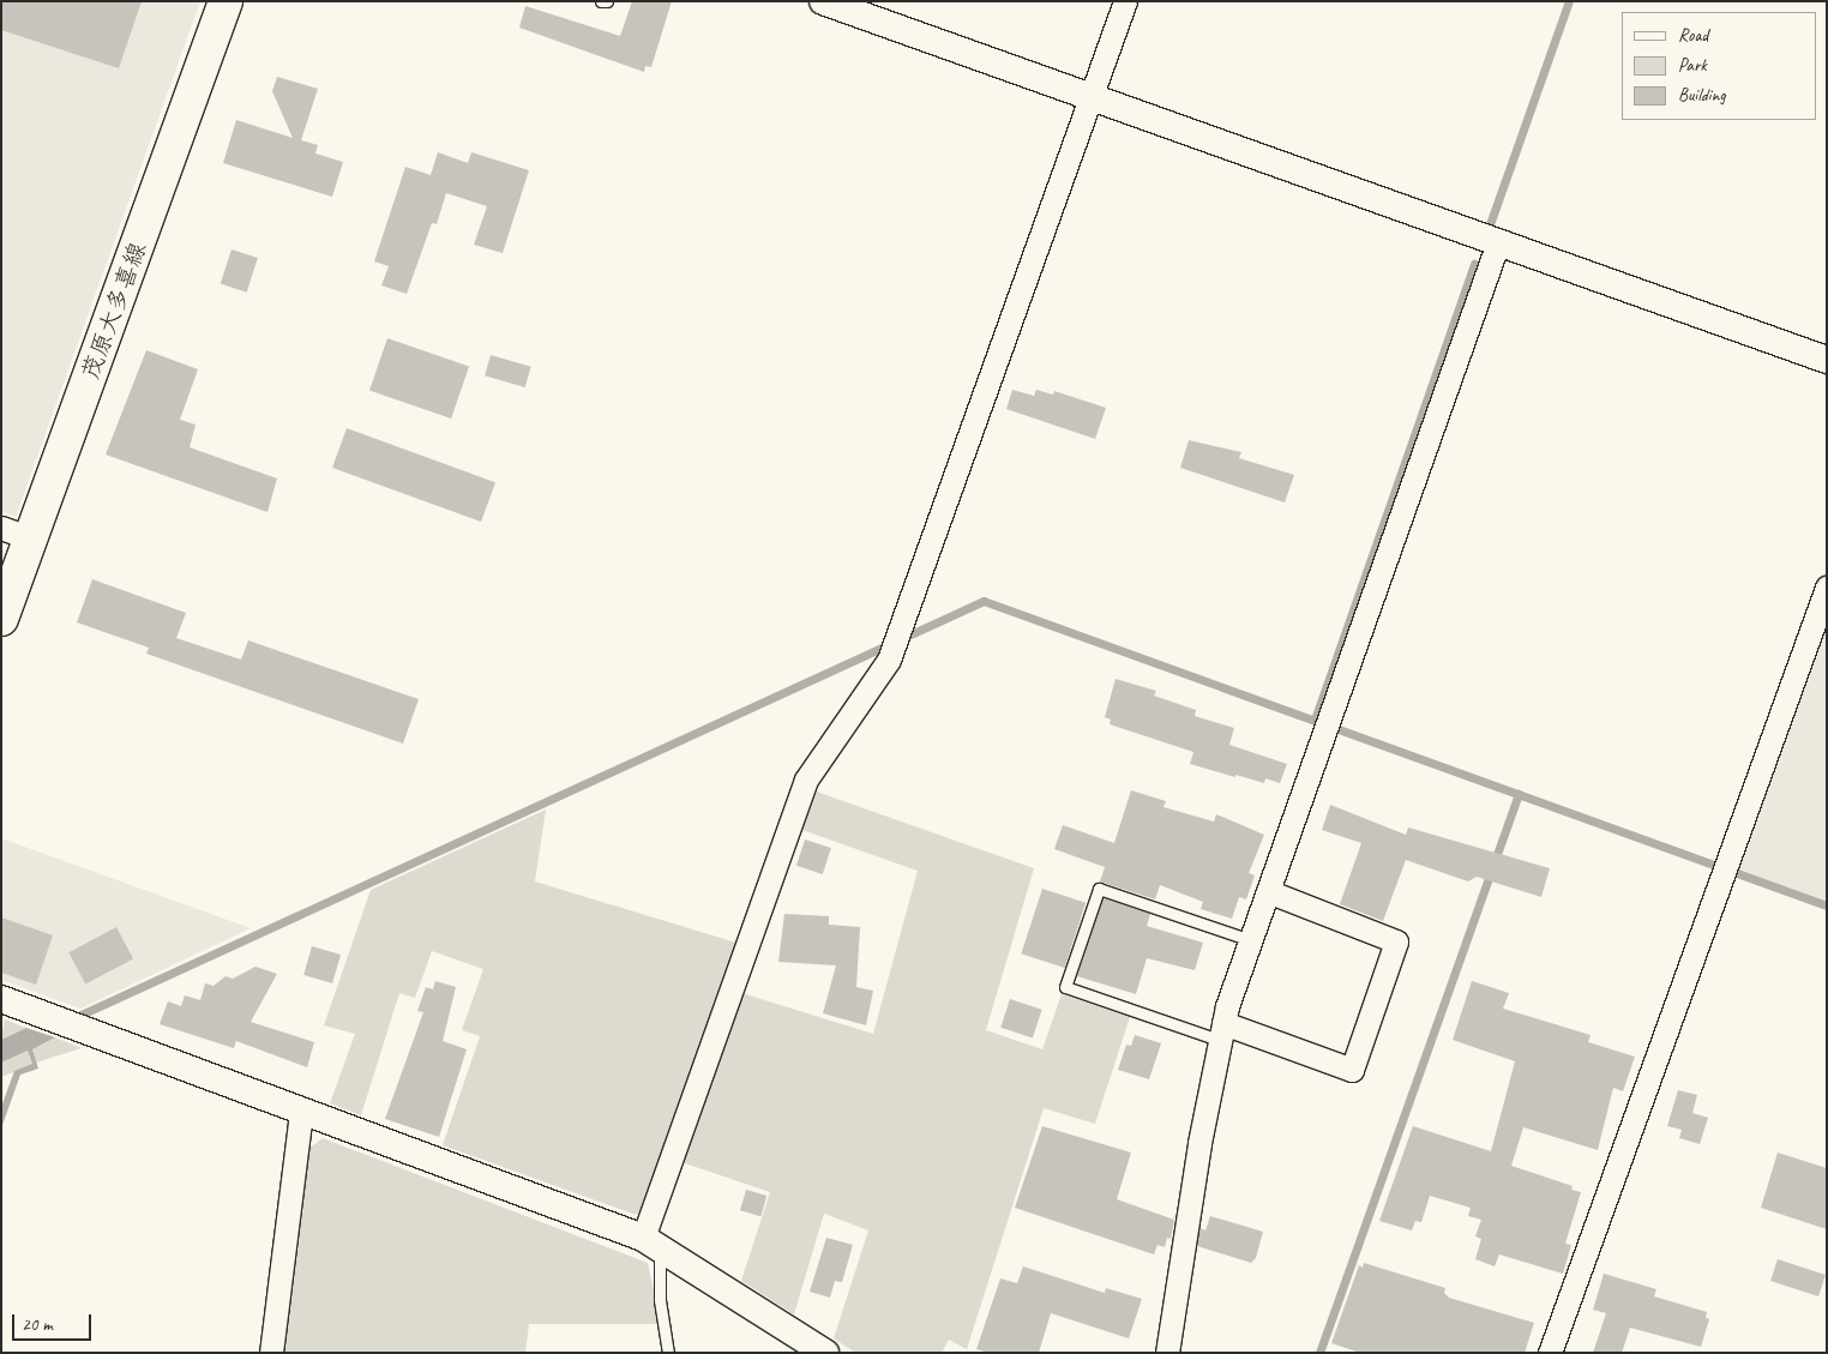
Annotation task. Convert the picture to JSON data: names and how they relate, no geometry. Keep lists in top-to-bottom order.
{
  "streets": {
    "main road": ["茂原大多喜線"]
  },
  "legend": ["Road", "Park", "Building"],
  "scale_bar": "20 m"
}
